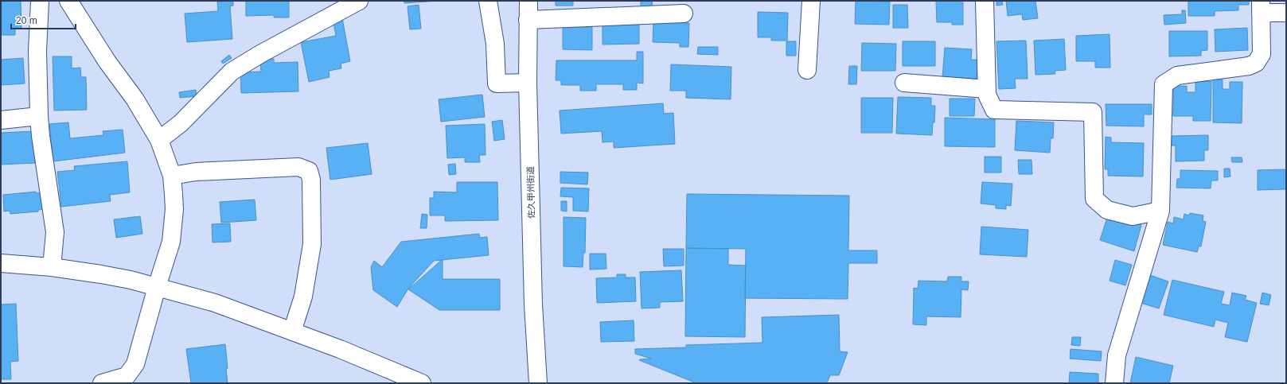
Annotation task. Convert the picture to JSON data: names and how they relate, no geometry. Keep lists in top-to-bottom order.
{
  "streets": {
    "street": ["佐久甲州街道"]
  },
  "scale_bar": "20 m"
}
